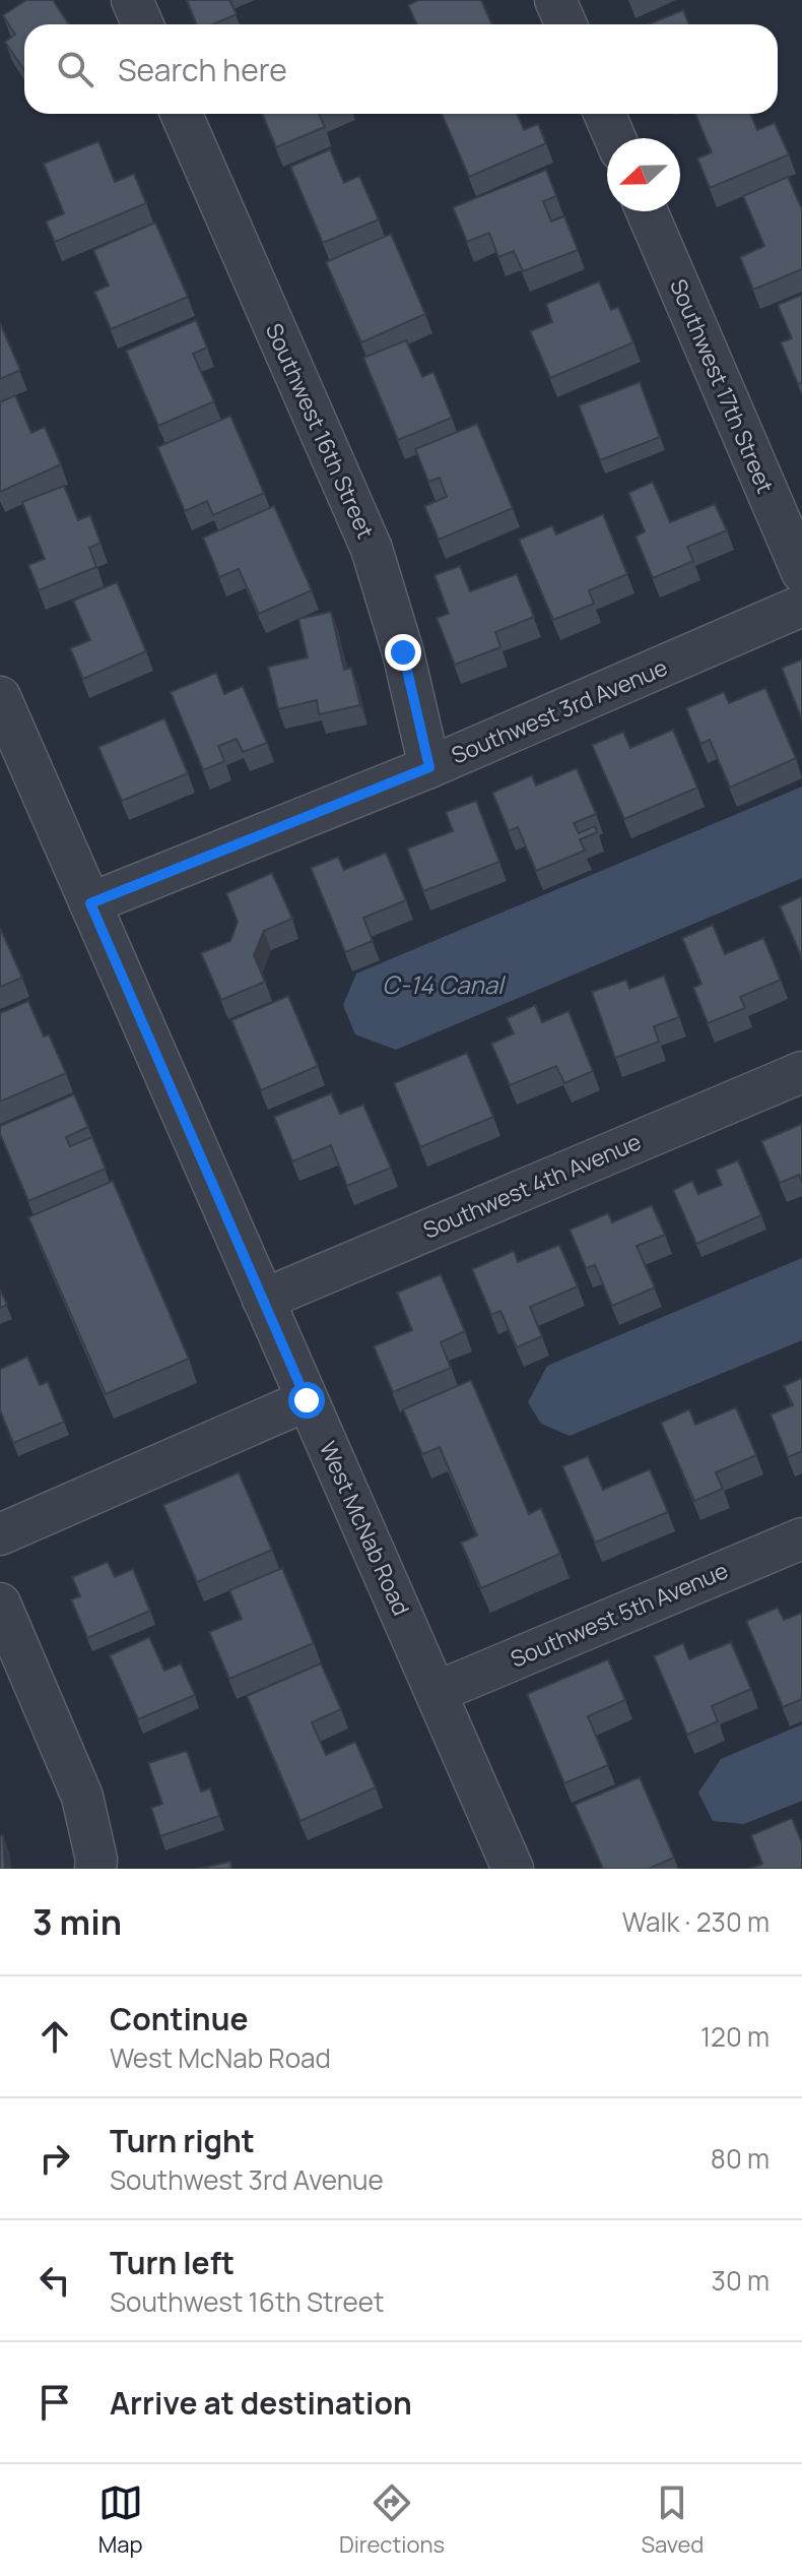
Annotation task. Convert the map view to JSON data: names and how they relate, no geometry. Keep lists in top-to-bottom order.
{
  "streets": {
    "street": [
      "Southwest 17th Street",
      "Southwest 16th Street",
      "Southwest 3rd Avenue",
      "Southwest 4th Avenue",
      "West McNab Road",
      "Southwest 5th Avenue"
    ]
  },
  "crossings": [
    ["Southwest 16th Street", "Southwest 3rd Avenue"],
    ["Southwest 3rd Avenue", "West McNab Road"],
    ["Southwest 4th Avenue", "West McNab Road"],
    ["West McNab Road", "Southwest 5th Avenue"]
  ],
  "water": ["C-14 Canal"],
  "north": "left",
  "page": {
    "search": "Search here",
    "heading": ["3 min", "Walk · 230 m"],
    "list": [
      ["Continue", "West McNab Road", "120 m"],
      ["Turn right", "Southwest 3rd Avenue", "80 m"],
      ["Turn left", "Southwest 16th Street", "30 m"],
      "Arrive at destination"
    ],
    "nav": ["Map", "Directions", "Saved"]
  }
}
